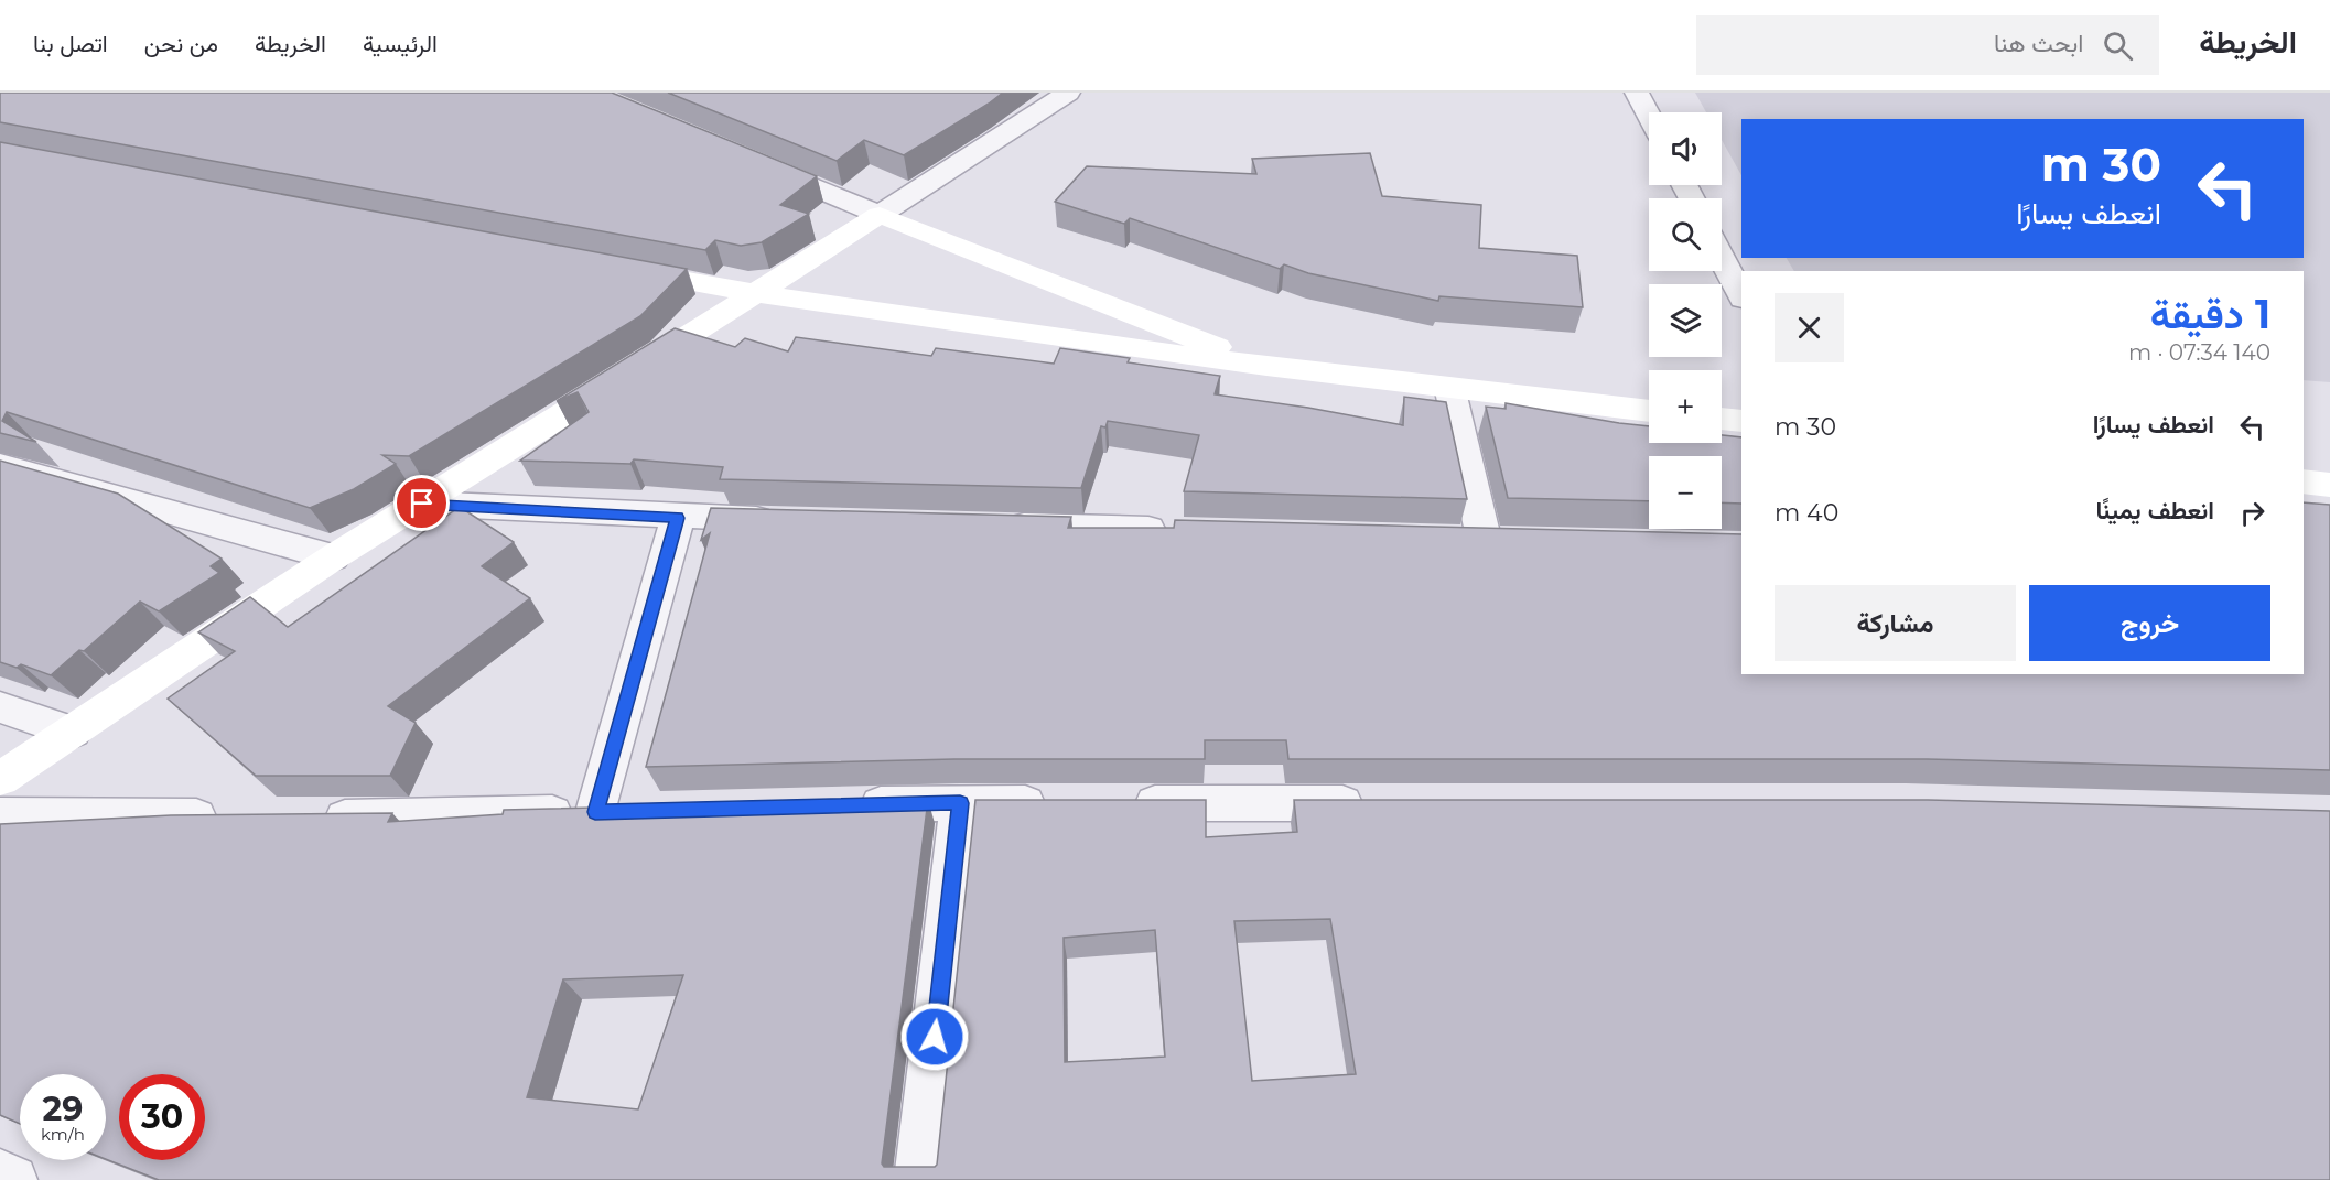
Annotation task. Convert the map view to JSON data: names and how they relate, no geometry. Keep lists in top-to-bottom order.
{
  "page": {
    "header": "الخريطة",
    "search": "ابحث هنا",
    "nav": [
      "الرئيسية",
      "الخريطة",
      "من نحن",
      "اتصل بنا"
    ],
    "map_buttons": ["+", "−"],
    "turn": ["30 m", "انعطف يسارًا"],
    "heading": ["1 دقيقة", "140 m · 07:34"],
    "list": [
      {
        "name": "انعطف يسارًا",
        "value": "30 m"
      },
      {
        "name": "انعطف يمينًا",
        "value": "40 m"
      }
    ],
    "buttons": ["خروج", "مشاركة"],
    "speed": "29 km/h",
    "limit": "30"
  }
}
